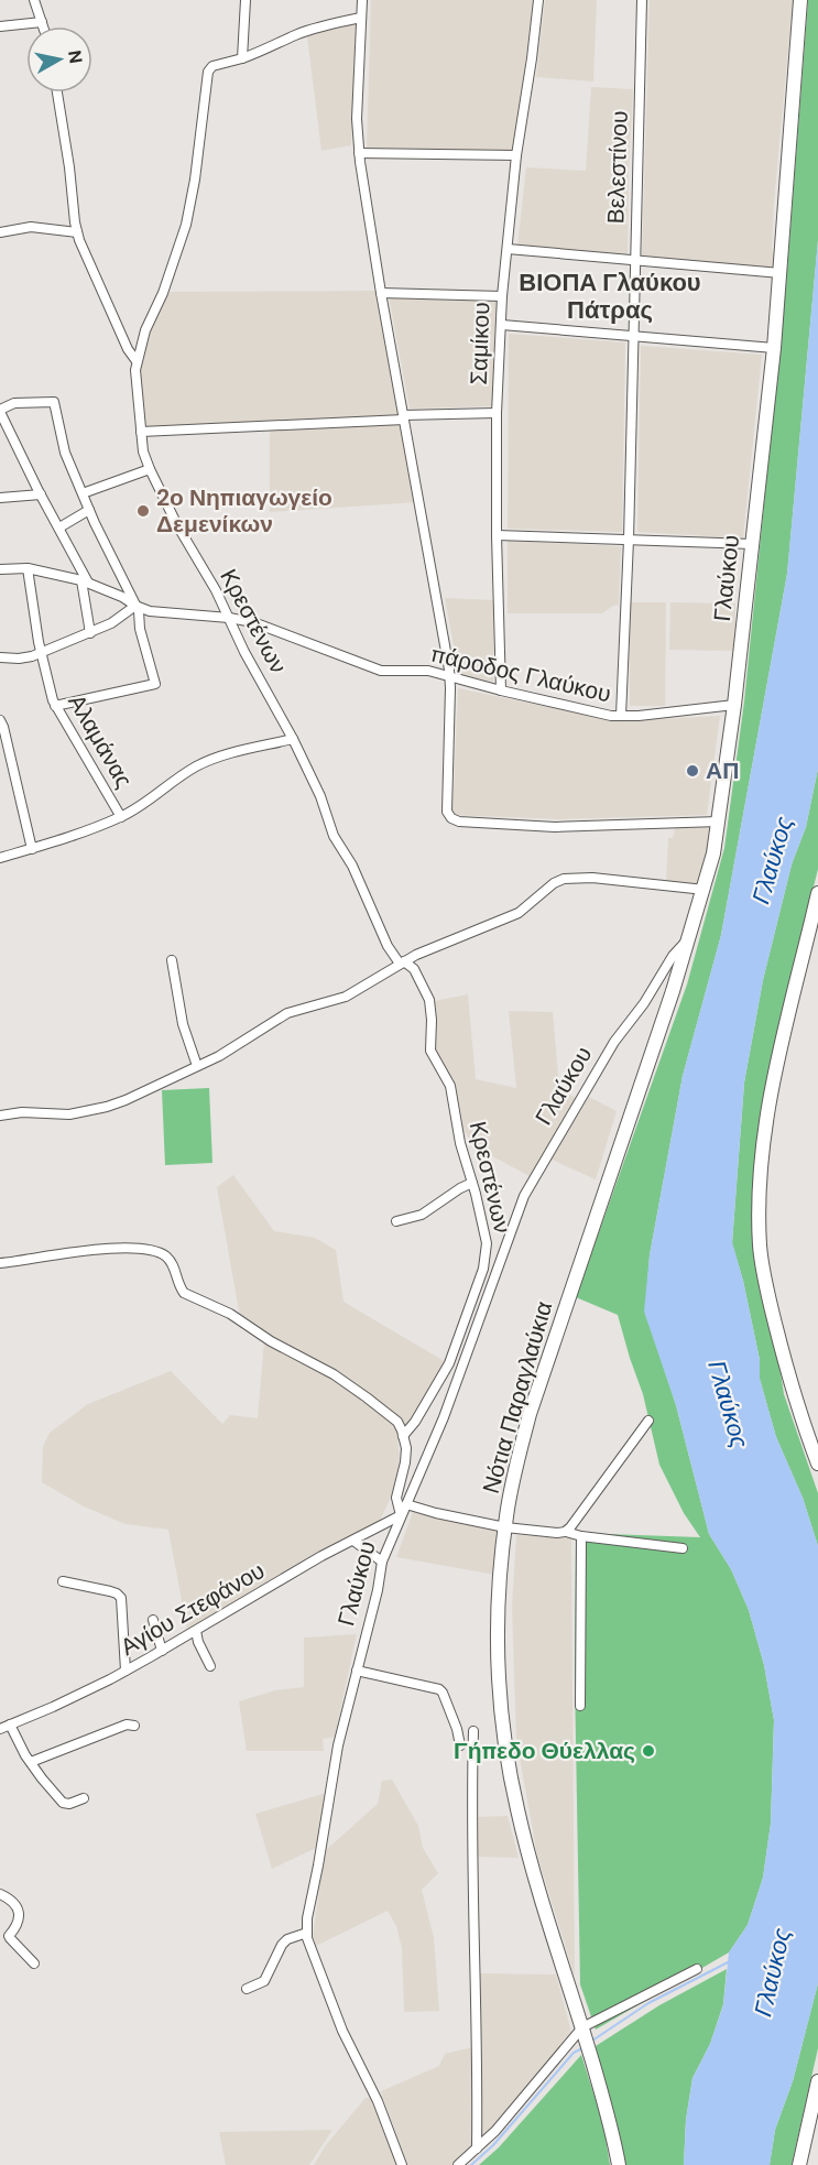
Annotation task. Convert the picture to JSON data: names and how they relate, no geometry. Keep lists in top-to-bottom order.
{
  "streets": {
    "main road": ["Γλαύκου", "Νότια Παραγλαύκια"],
    "street": [
      "Βελεστίνου",
      "Σαμίκου",
      "Κρεστένων",
      "πάροδος Γλαύκου",
      "Αλαμάνας",
      "Αγίου Στεφάνου"
    ]
  },
  "crossings": [
    ["Βελεστίνου", "πάροδος Γλαύκου"],
    ["Σαμίκου", "πάροδος Γλαύκου"],
    ["Γλαύκου", "πάροδος Γλαύκου"],
    ["Γλαύκου", "Νότια Παραγλαύκια"],
    ["Γλαύκου", "Αγίου Στεφάνου"],
    ["Κρεστένων", "πάροδος Γλαύκου"],
    ["πάροδος Γλαύκου", "Αλαμάνας"]
  ],
  "districts": ["ΒΙΟΠΑ Γλαύκου Πάτρας"],
  "water": ["Γλαύκος"],
  "places": ["2ο Νηπιαγωγείο Δεμενίκων", "ΑΠ", "Γήπεδο Θύελλας"],
  "north": "right"
}
